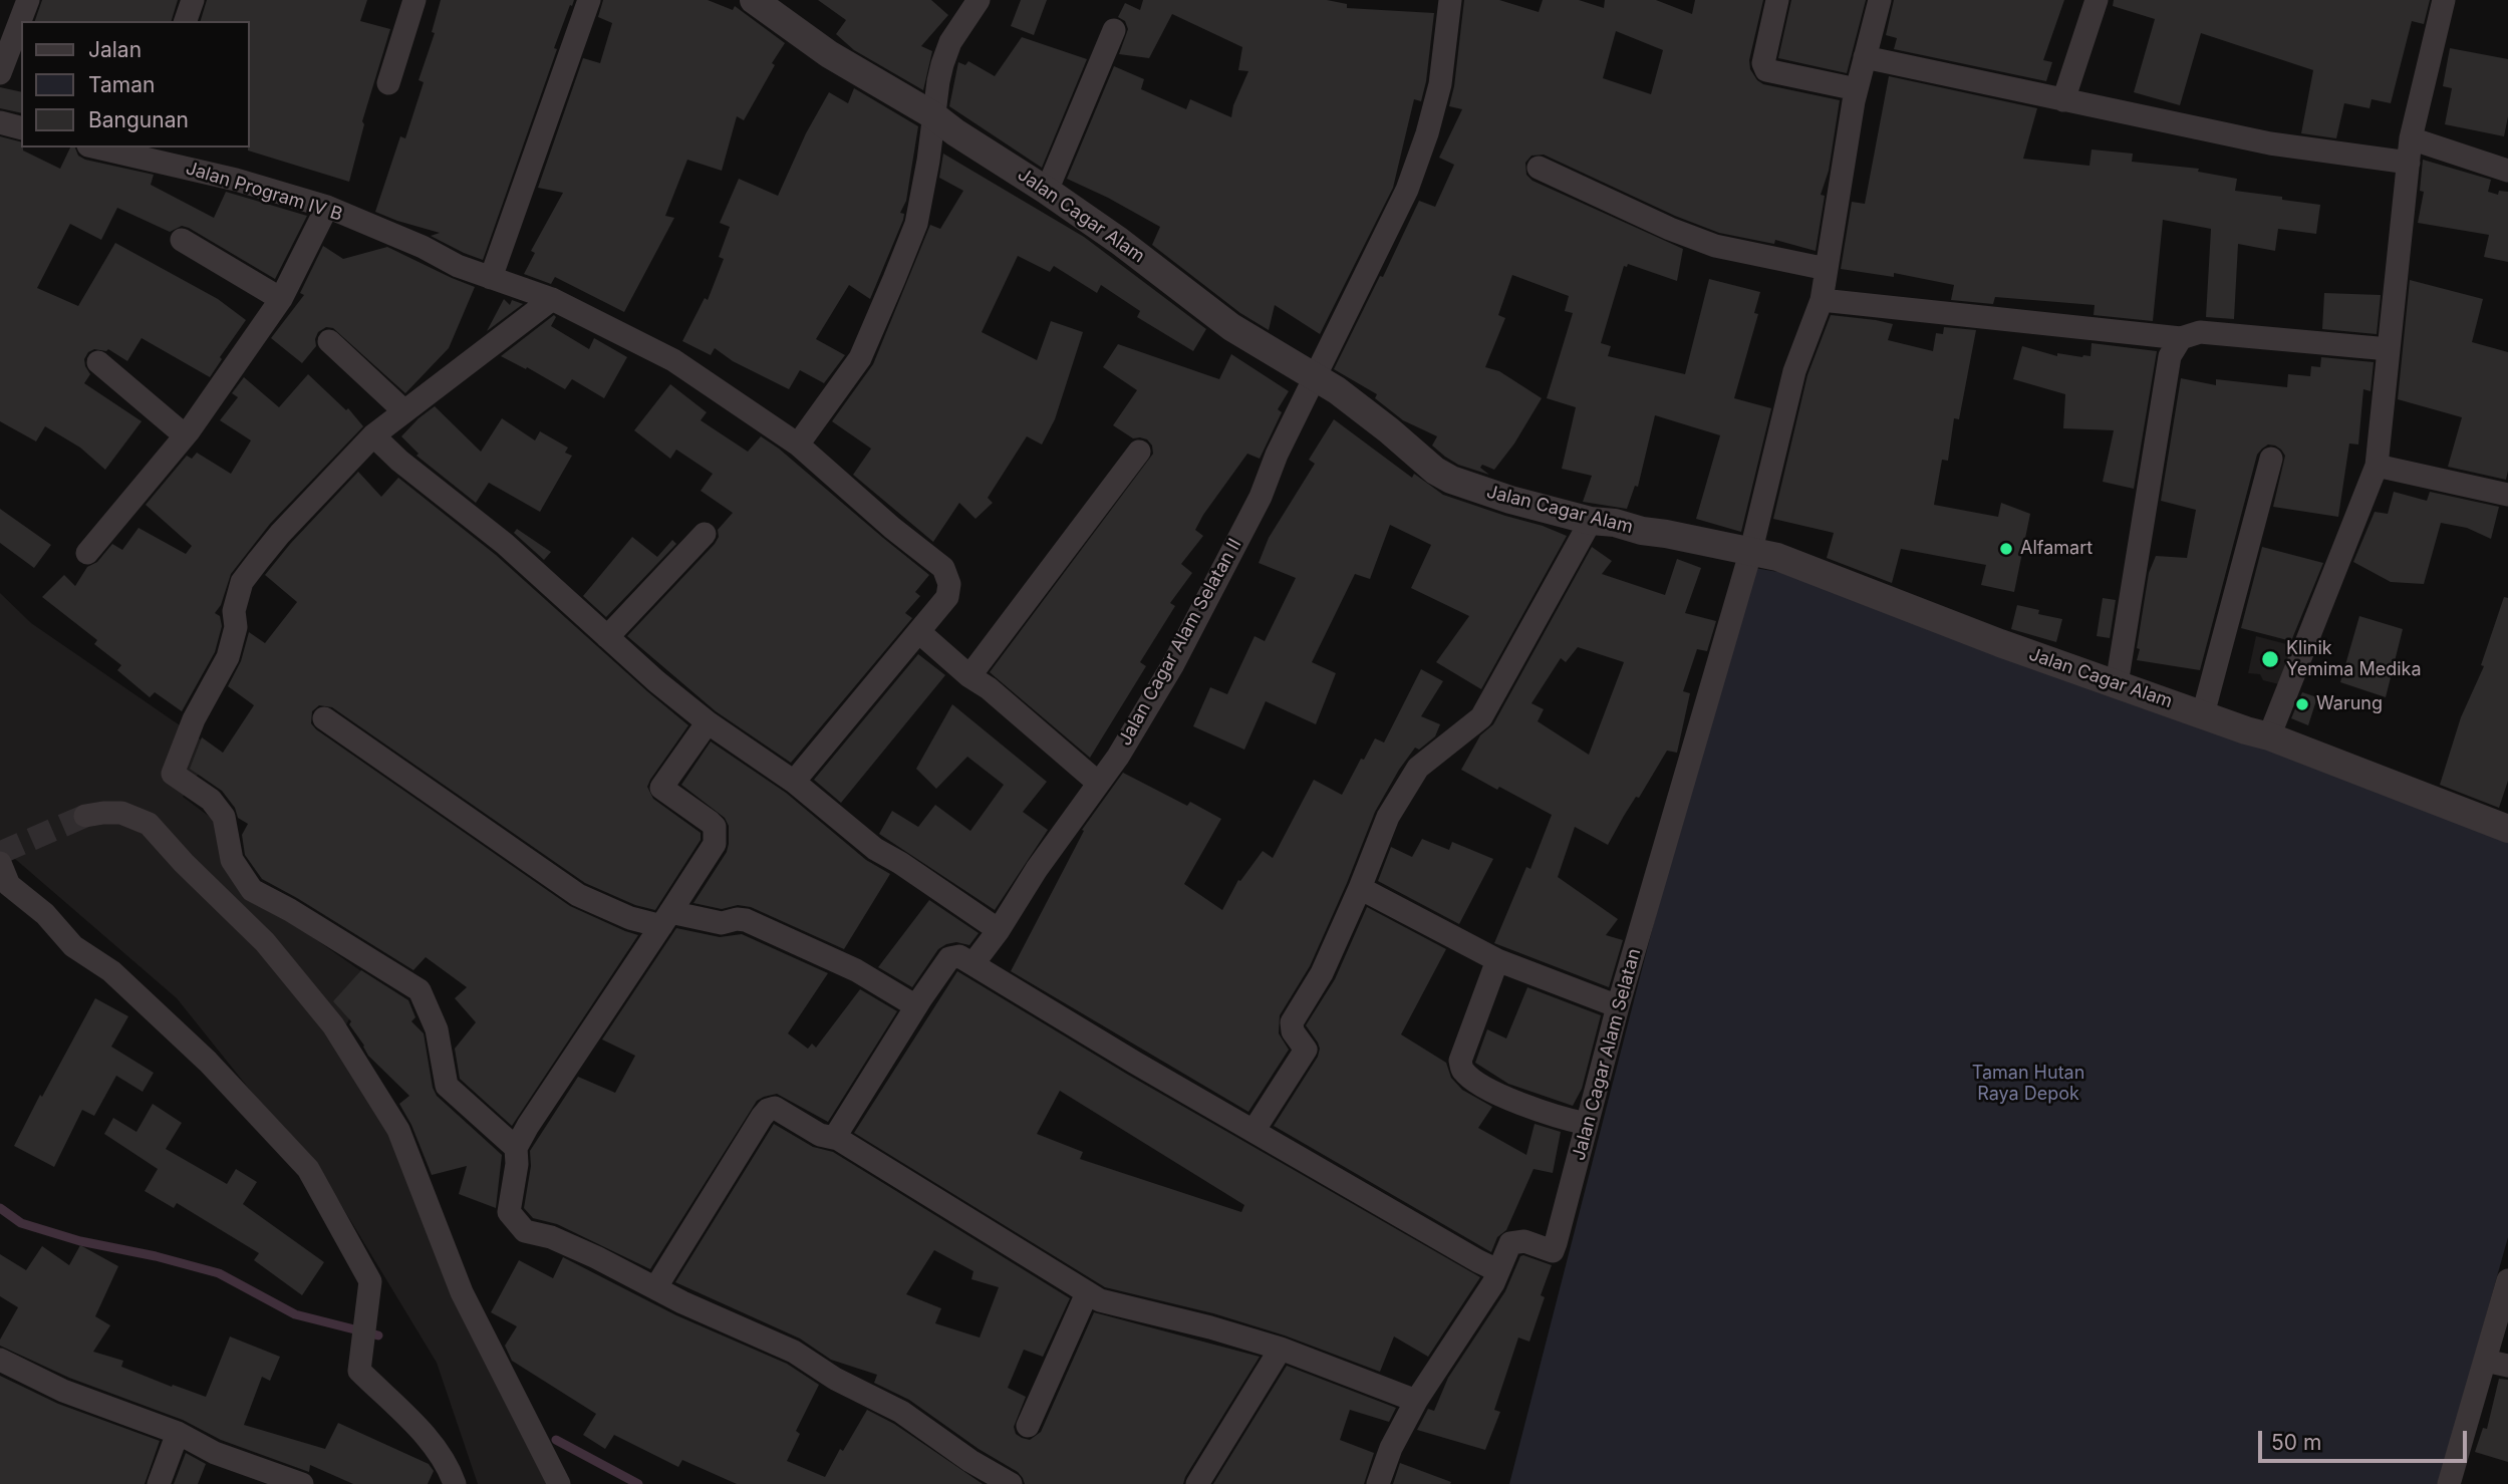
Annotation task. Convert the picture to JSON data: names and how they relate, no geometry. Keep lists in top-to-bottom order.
{
  "streets": {
    "street": [
      "Jalan Program IV B",
      "Jalan Cagar Alam",
      "Jalan Cagar Alam Selatan II",
      "Jalan Cagar Alam Selatan"
    ]
  },
  "crossings": [
    ["Jalan Cagar Alam", "Jalan Cagar Alam Selatan II"],
    ["Jalan Cagar Alam", "Jalan Cagar Alam Selatan"]
  ],
  "parks": ["Taman Hutan Raya Depok"],
  "places": ["Alfamart", "Klinik Yemima Medika", "Warung"],
  "legend": ["Jalan", "Taman", "Bangunan"],
  "scale_bar": "50 m"
}
